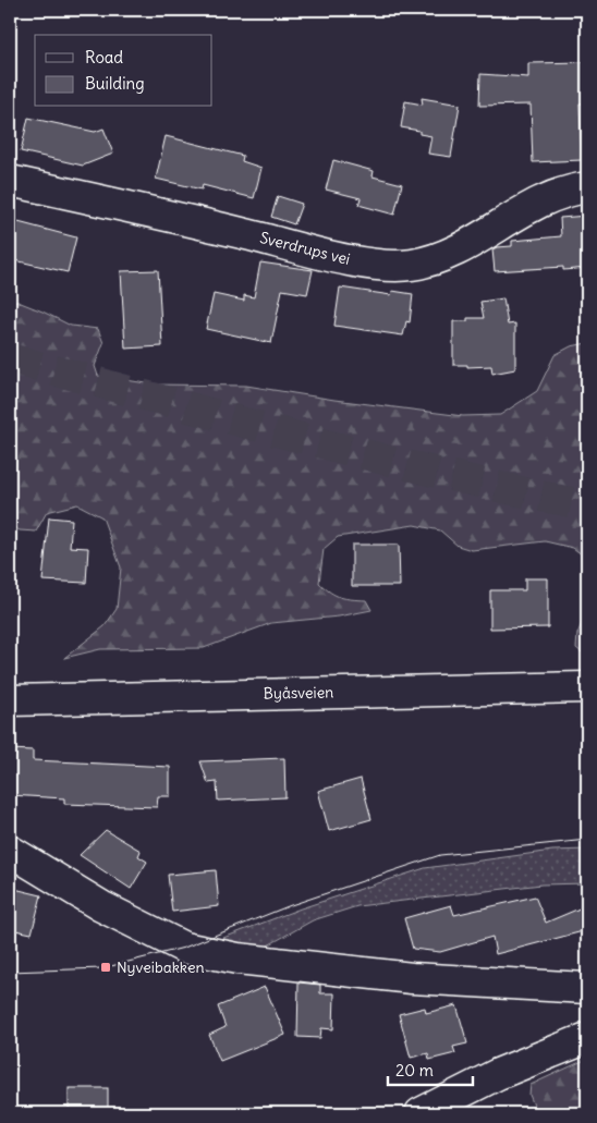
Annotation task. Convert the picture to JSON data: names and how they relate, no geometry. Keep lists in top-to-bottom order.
{
  "streets": {
    "street": ["Sverdrups vei", "Byåsveien"]
  },
  "places": {
    "transit": ["Nyveibakken"]
  },
  "legend": ["Road", "Building"],
  "scale_bar": "20 m"
}
